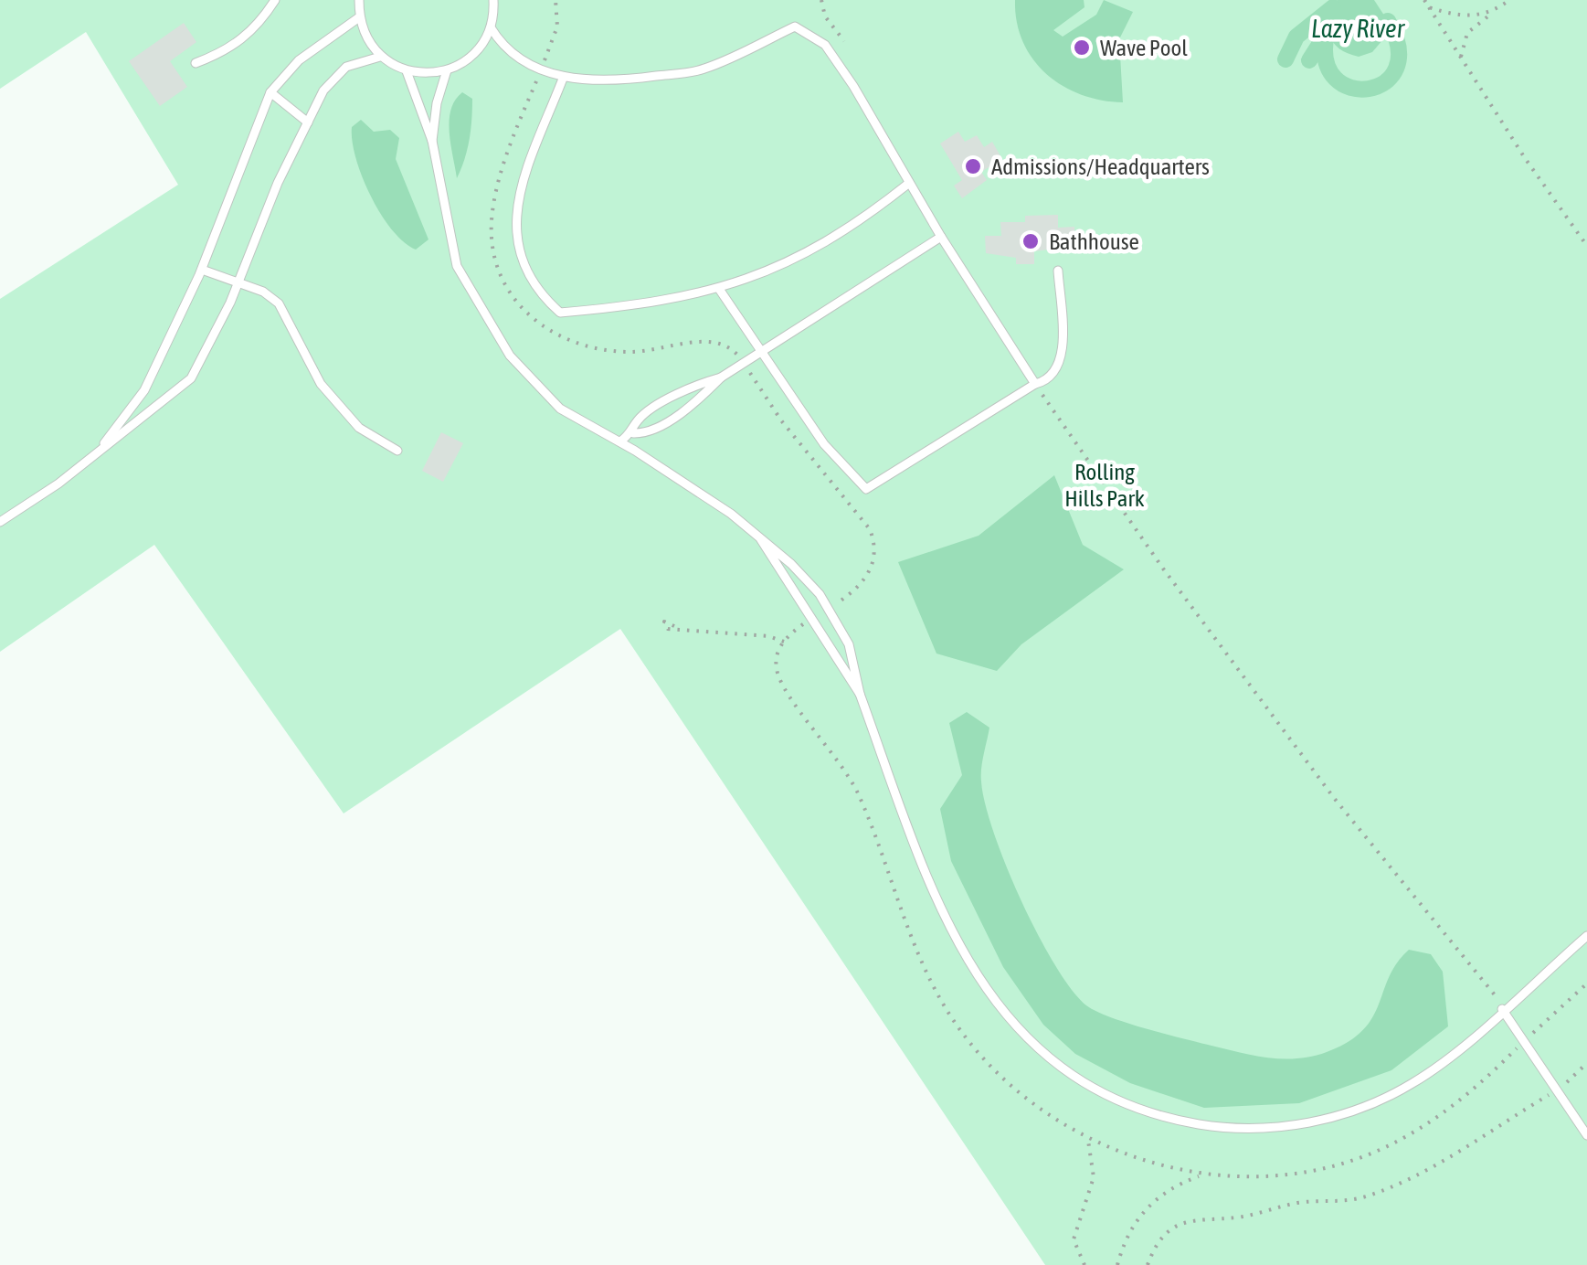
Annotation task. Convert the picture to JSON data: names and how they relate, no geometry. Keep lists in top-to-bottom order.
{
  "water": ["Lazy River"],
  "parks": ["Rolling Hills Park"],
  "places": ["Wave Pool", "Admissions/Headquarters", "Bathhouse"]
}
